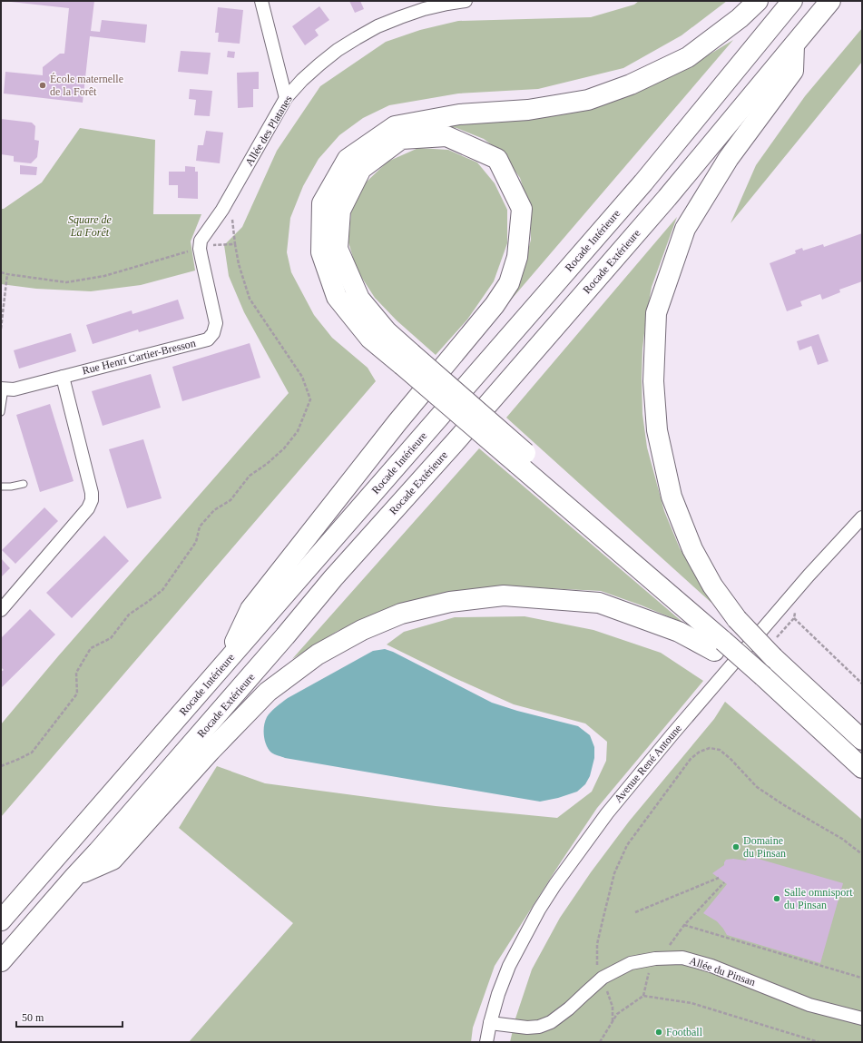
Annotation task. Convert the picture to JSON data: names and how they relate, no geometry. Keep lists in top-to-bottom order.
{
  "streets": {
    "highway": ["Rocade Intérieure", "Rocade Extérieure"],
    "street": [
      "Allée des Platanes",
      "Rue Henri Cartier-Bresson",
      "Avenue René Antoune",
      "Allée du Pinsan"
    ]
  },
  "crossings": [
    ["Allée des Platanes", "Rue Henri Cartier-Bresson"],
    ["Avenue René Antoune", "Allée du Pinsan"]
  ],
  "parks": ["Square de La Forêt"],
  "places": [
    "École maternelle de la Forêt",
    "Domaine du Pinsan",
    "Salle omnisport du Pinsan",
    "Football"
  ],
  "scale_bar": "50 m"
}
